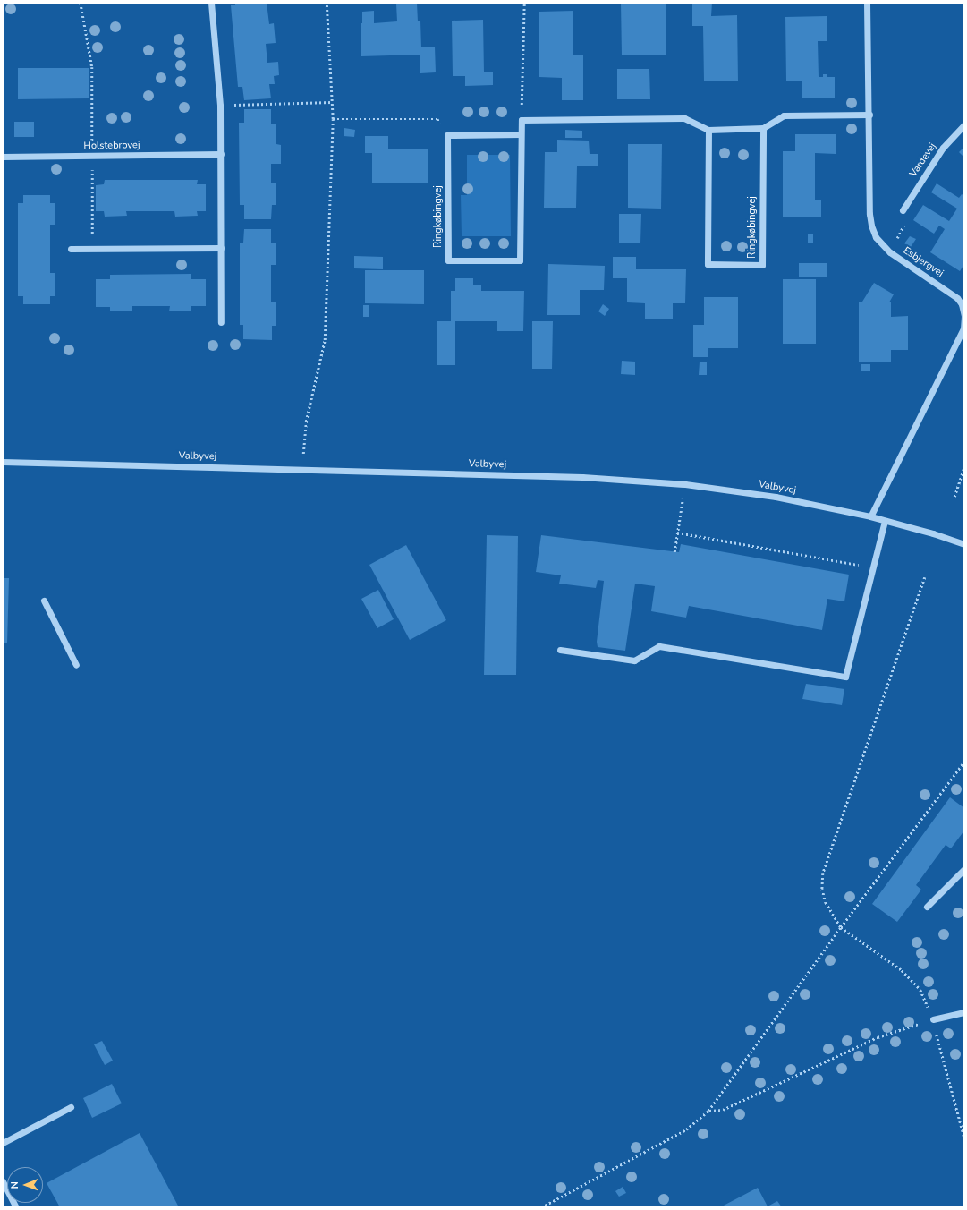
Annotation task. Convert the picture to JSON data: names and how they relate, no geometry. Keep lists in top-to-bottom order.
{
  "streets": {
    "street": [
      "Holstebrovej",
      "Vardevej",
      "Ringkøbingvej",
      "Esbjergvej",
      "Valbyvej"
    ]
  },
  "crossings": [
    ["Esbjergvej", "Valbyvej"]
  ],
  "north": "left"
}
